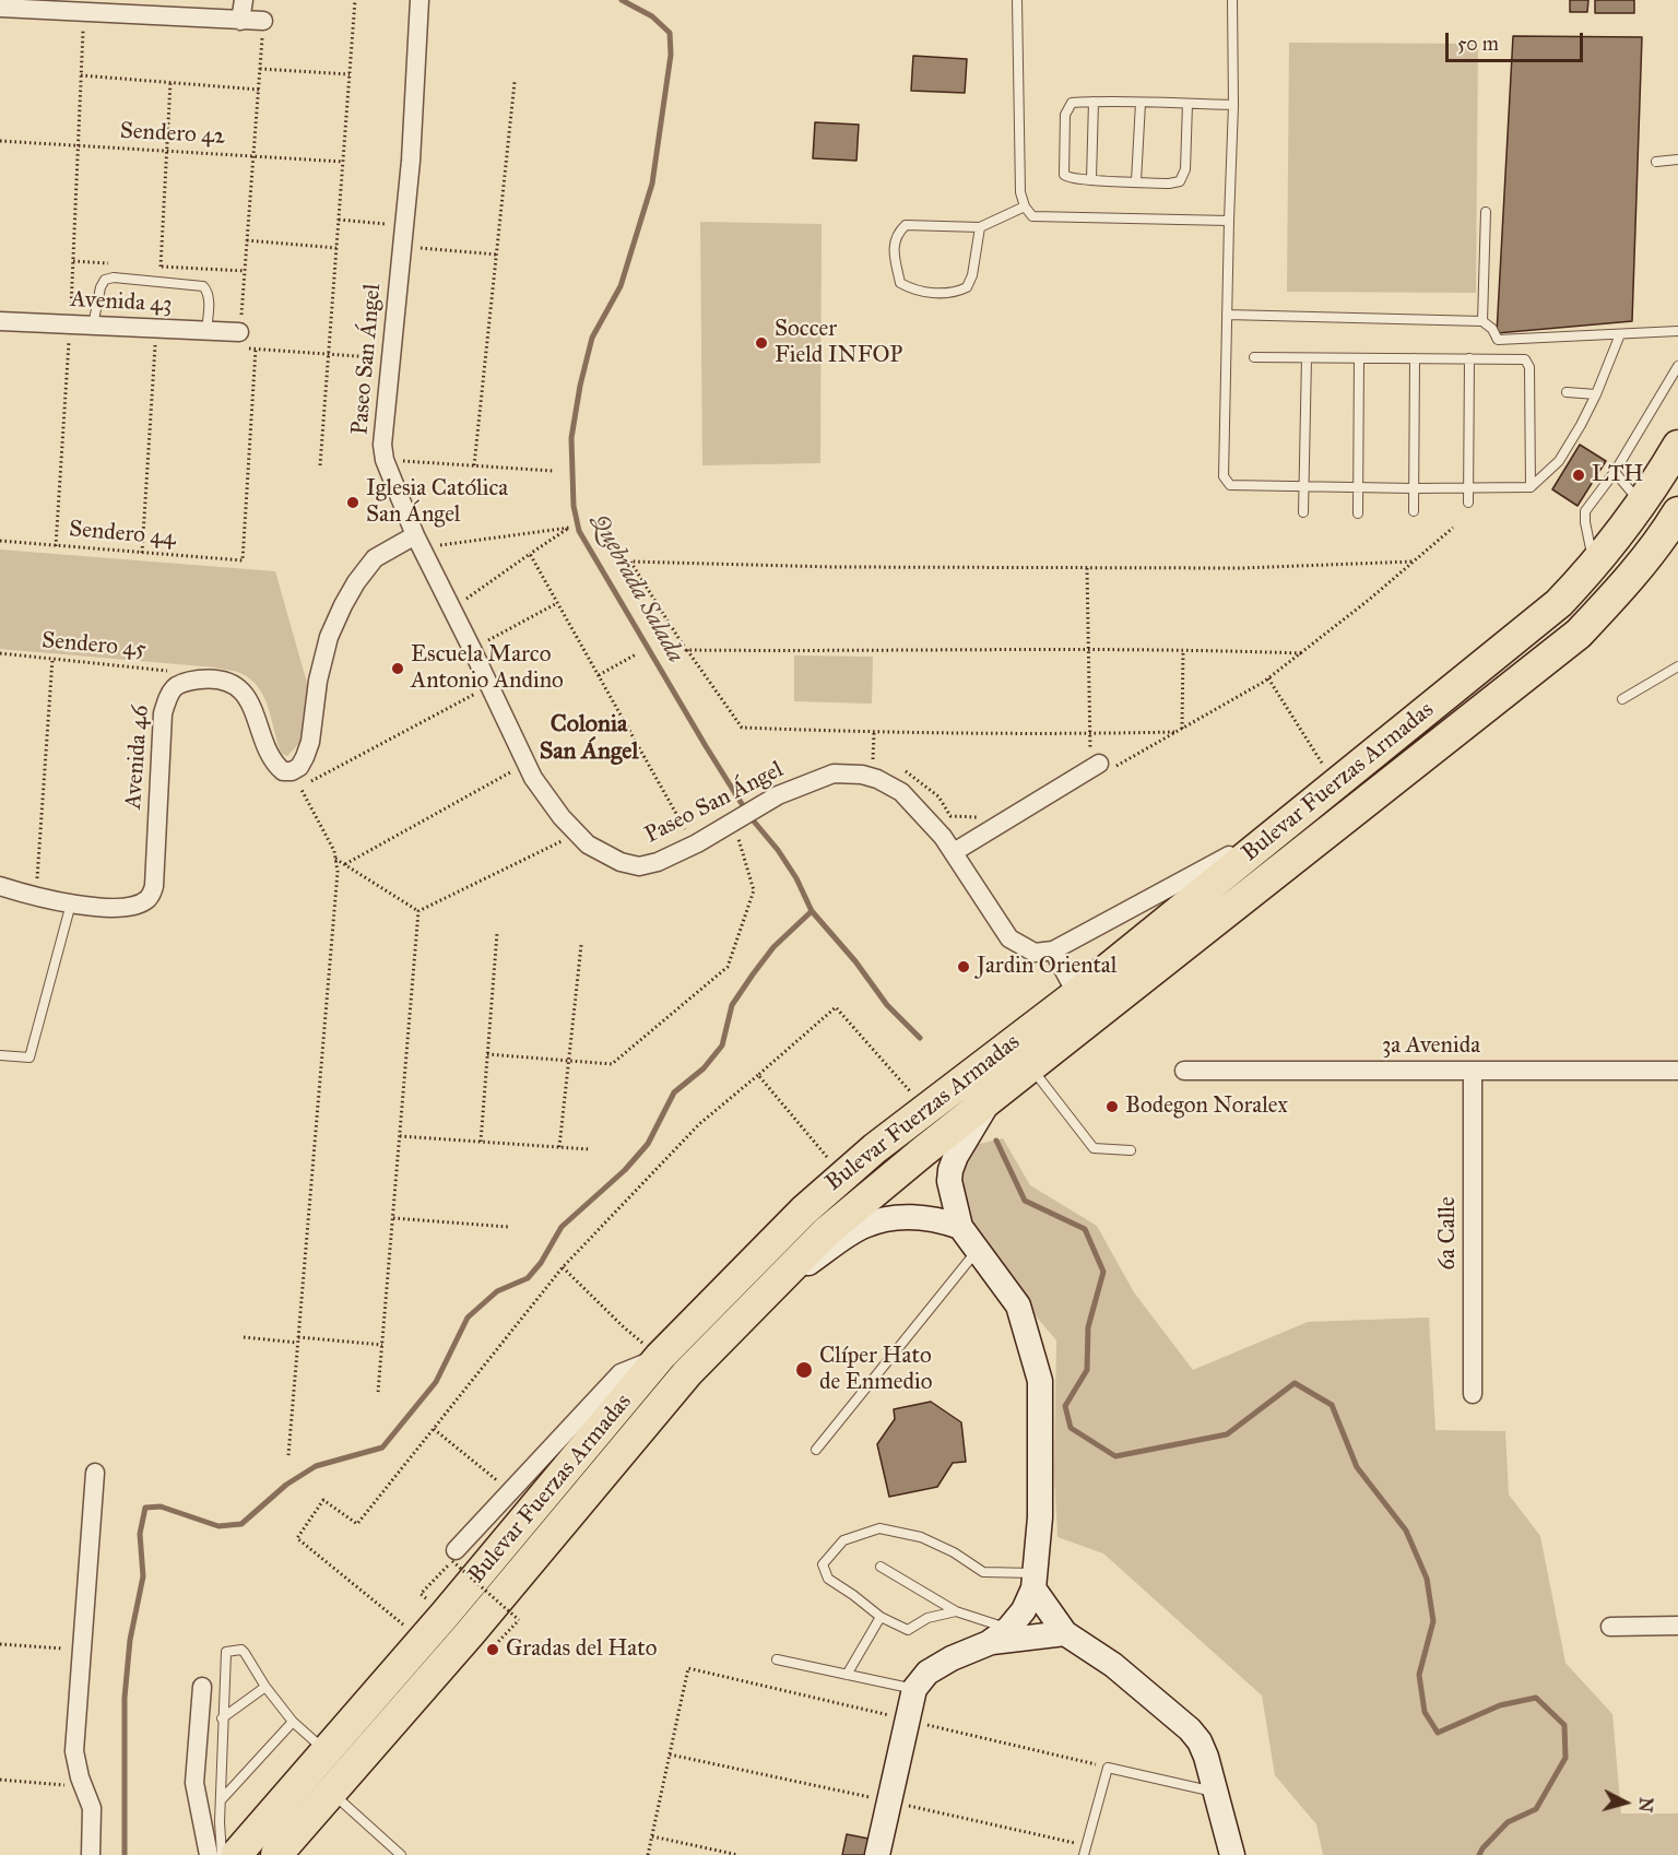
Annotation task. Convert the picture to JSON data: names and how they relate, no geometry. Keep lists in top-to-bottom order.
{
  "streets": {
    "highway": ["Bulevar Fuerzas Armadas"],
    "street": [
      "Avenida 43",
      "Paseo San Ángel",
      "Avenida 46",
      "3a Avenida",
      "6a Calle"
    ],
    "path": ["Sendero 42", "Sendero 44", "Sendero 45"]
  },
  "crossings": [
    ["Sendero 45", "Avenida 46"],
    ["3a Avenida", "6a Calle"]
  ],
  "districts": ["Colonia San Ángel"],
  "water": ["Quebrada Salada"],
  "places": [
    "Soccer Field INFOP",
    "LTH",
    "Iglesia Católica San Ángel",
    "Escuela Marco Antonio Andino",
    "Jardin Oriental",
    "Bodegon Noralex",
    "Clíper Hato de Enmedio",
    "Gradas del Hato"
  ],
  "scale_bar": "50 m",
  "north": "right"
}
